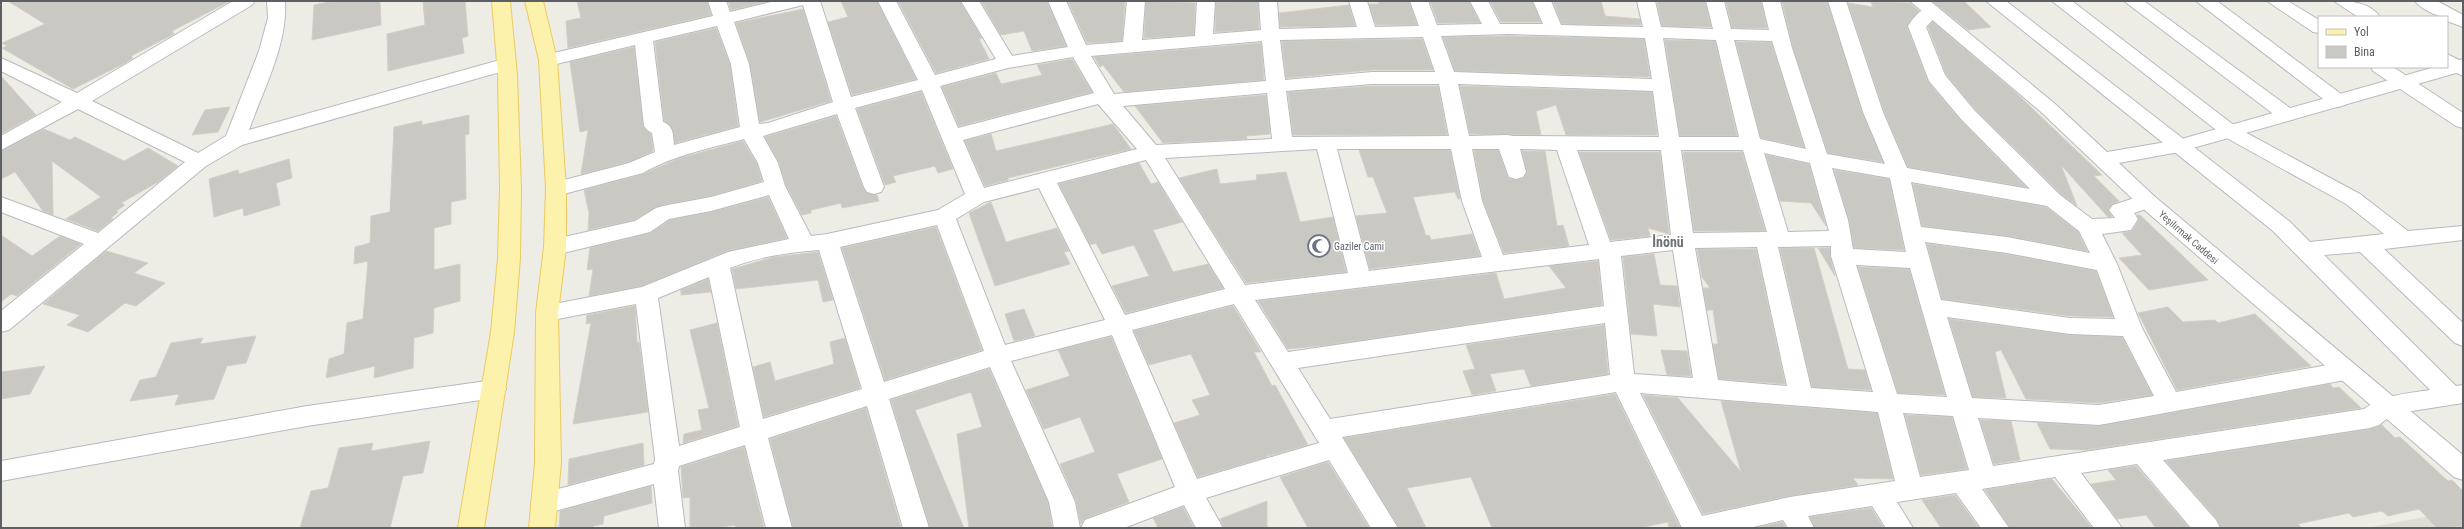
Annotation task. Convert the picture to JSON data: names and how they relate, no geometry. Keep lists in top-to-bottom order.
{
  "streets": {
    "street": ["Yeşilırmak Caddesi"]
  },
  "districts": ["İnönü"],
  "places": {
    "mosque": ["Gaziler Cami"]
  },
  "legend": ["Yol", "Bina"]
}
